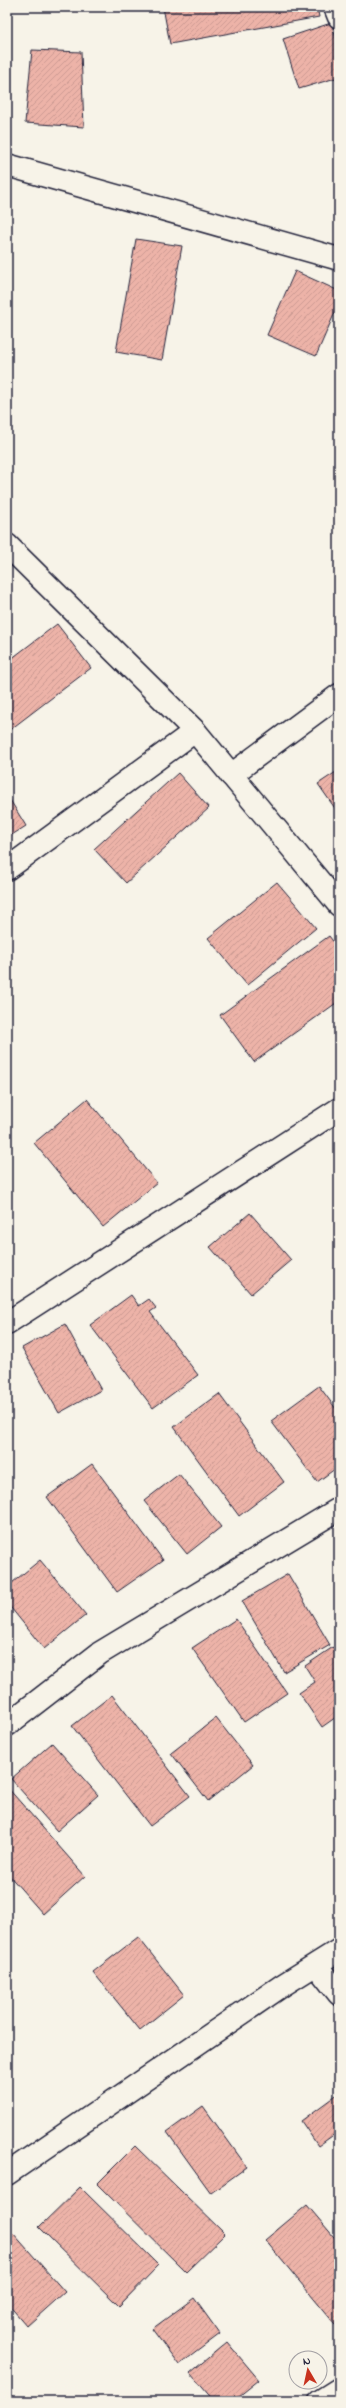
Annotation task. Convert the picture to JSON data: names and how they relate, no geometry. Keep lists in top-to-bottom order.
{
  "north": "top"
}
